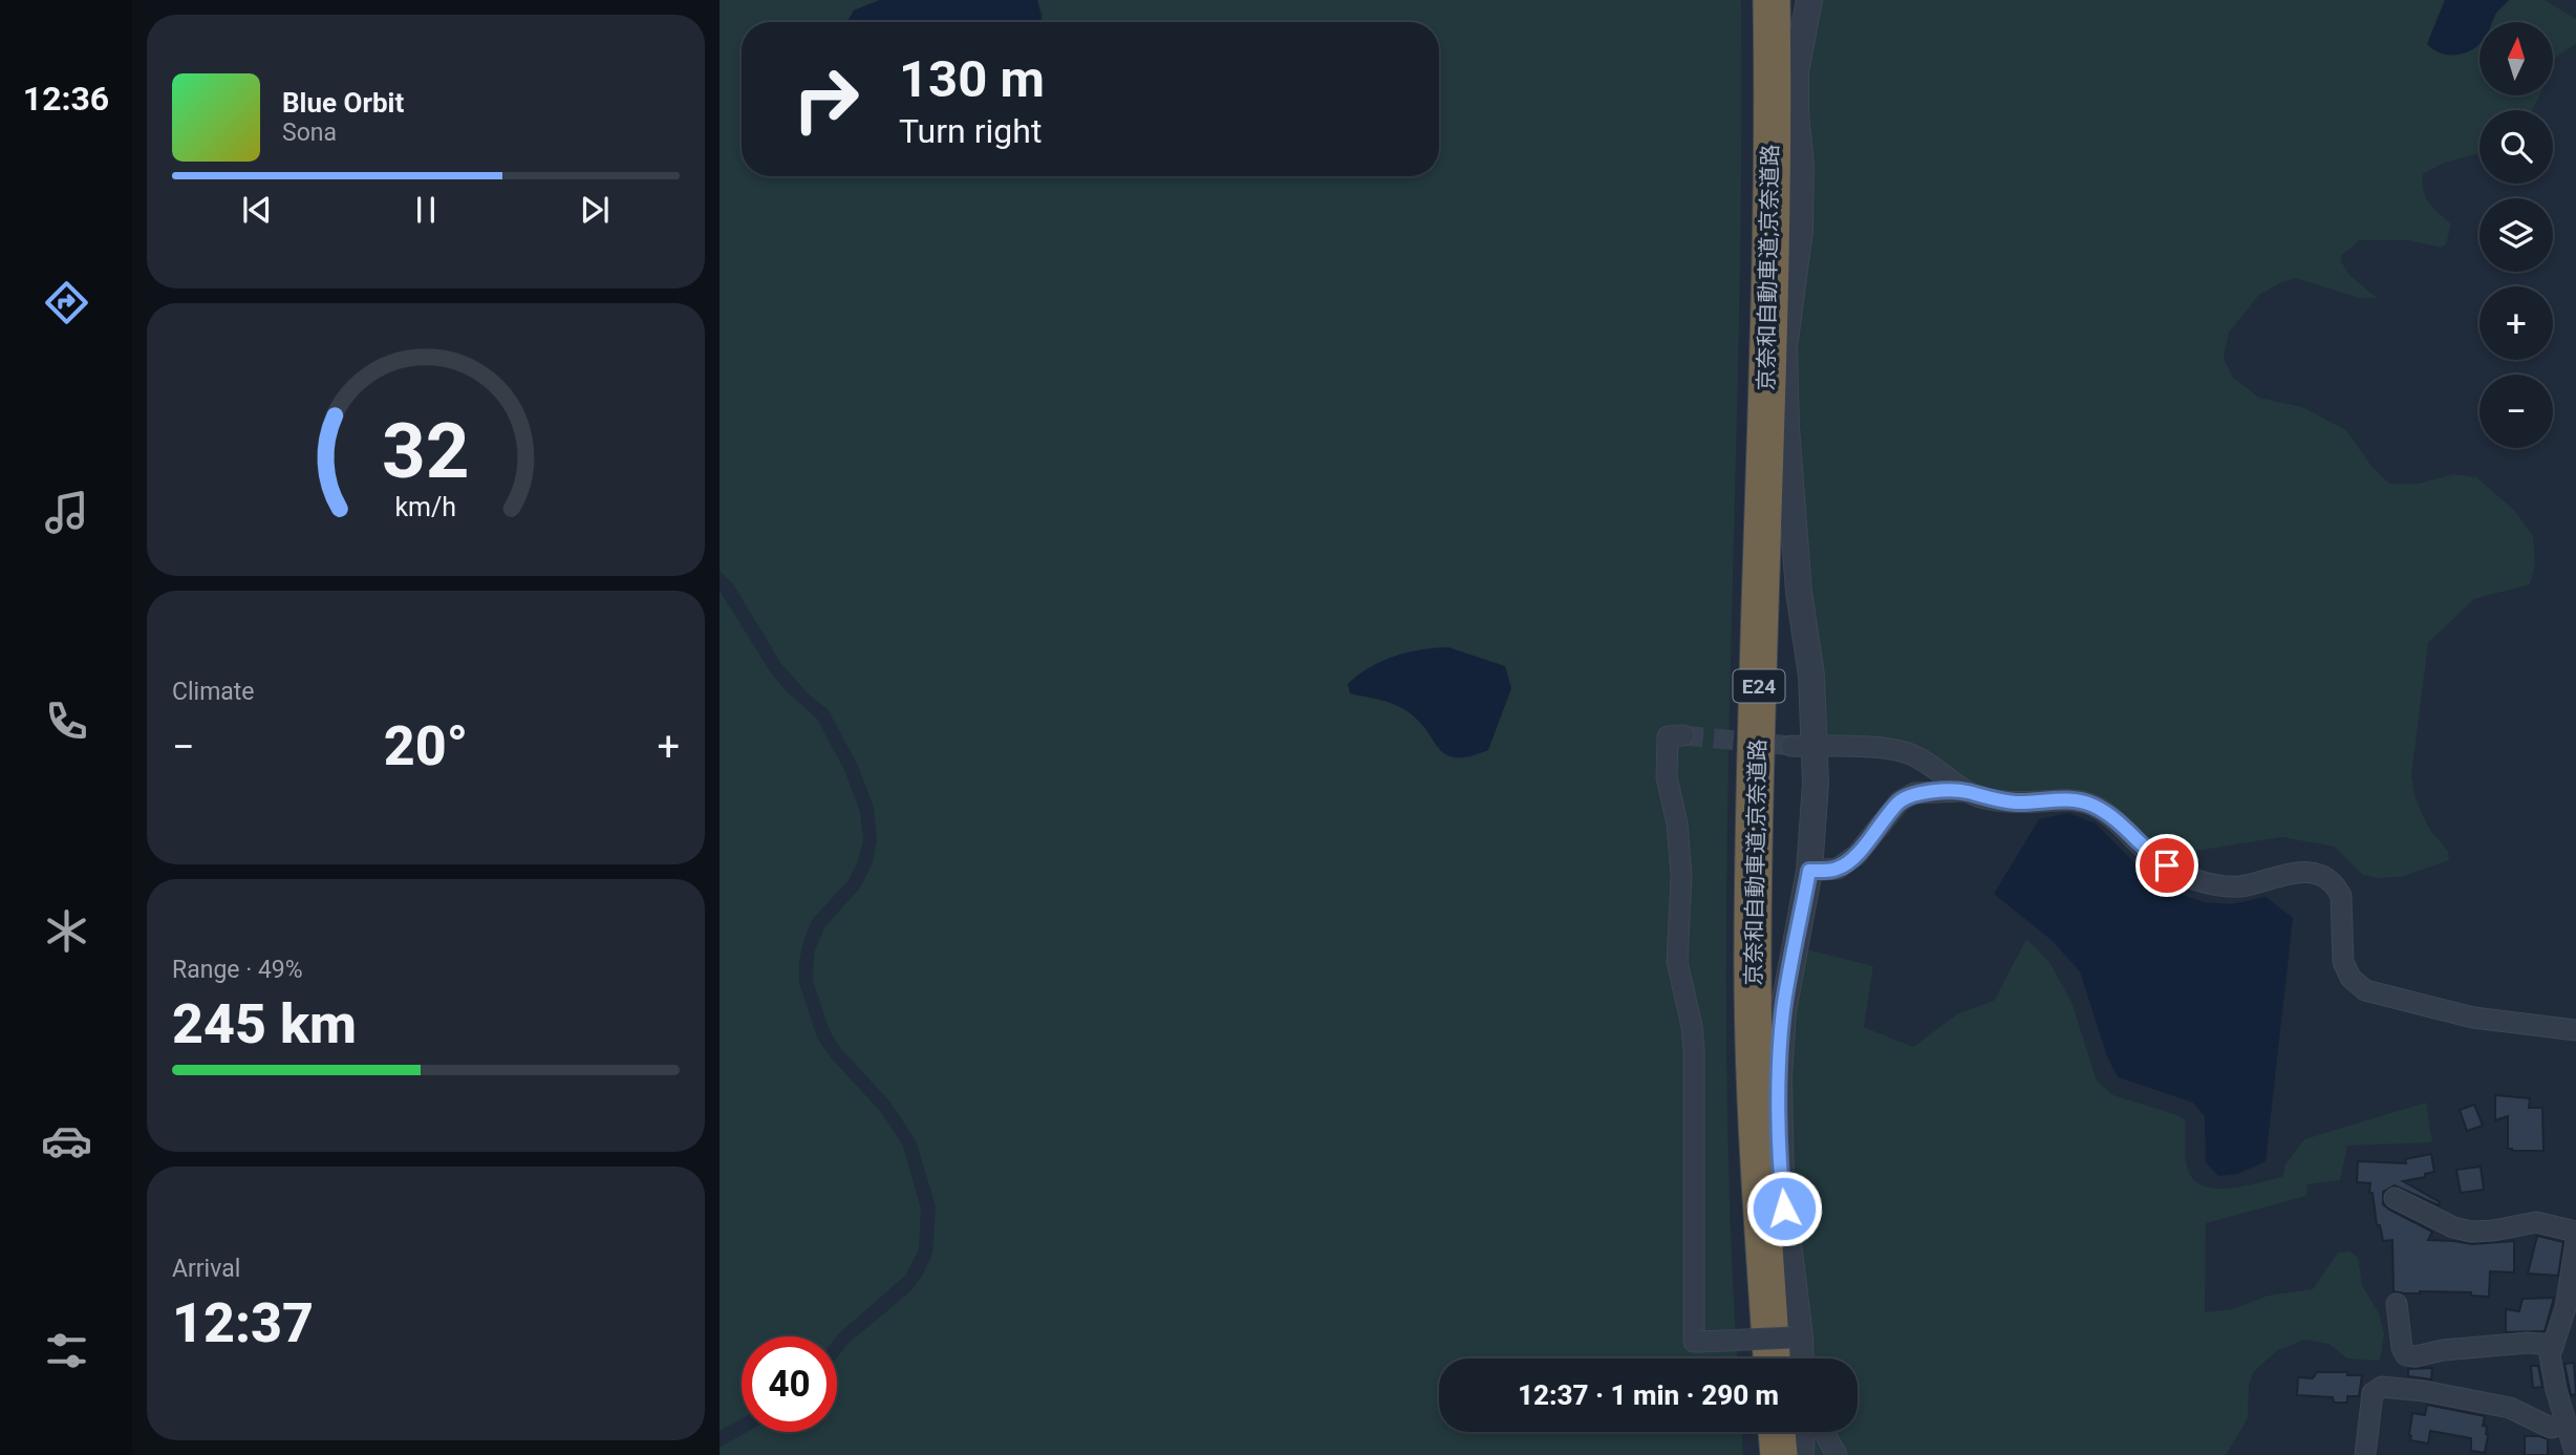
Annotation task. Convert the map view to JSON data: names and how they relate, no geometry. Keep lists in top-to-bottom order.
{
  "streets": {
    "highway": ["京奈和自動車道;京奈道路", "E24"]
  },
  "north": "top",
  "page": {
    "tabs": "12:36",
    "map_buttons": ["+", "−"],
    "turn": ["130 m", "Turn right"],
    "song": ["Blue Orbit", "Sona"],
    "tile": [
      "Climate",
      ["Range · 49%", "245 km"],
      ["Arrival", "12:37"]
    ],
    "heat": ["−", "20°", "+"],
    "limit": "40",
    "trip": "12:37 · 1 min · 290 m",
    "gauge": ["32", "km/h"]
  }
}
